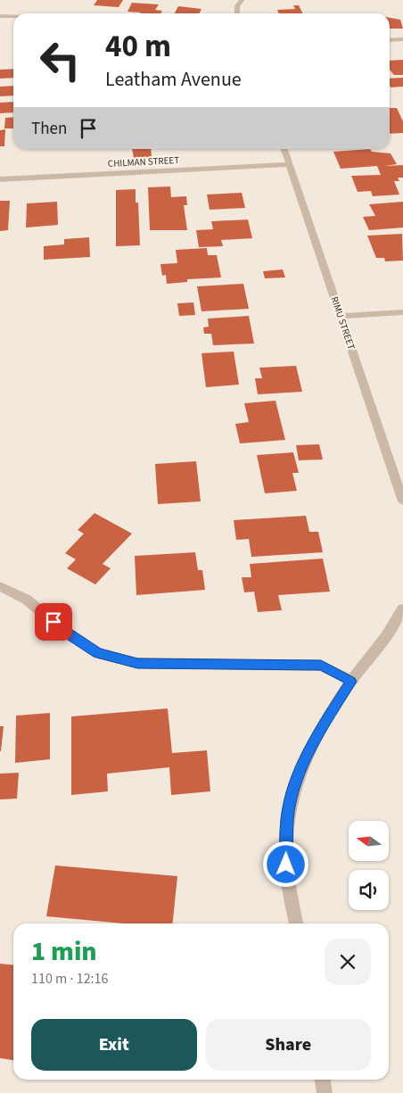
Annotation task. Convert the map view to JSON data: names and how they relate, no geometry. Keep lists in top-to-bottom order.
{
  "streets": {
    "street": ["CHILMAN STREET", "RIMU STREET"]
  },
  "crossings": [
    ["CHILMAN STREET", "RIMU STREET"]
  ],
  "north": "left",
  "page": {
    "turn": ["40 m", "Leatham Avenue"],
    "then": "Then",
    "heading": ["1 min", "110 m · 12:16"],
    "buttons": ["Exit", "Share"]
  }
}
